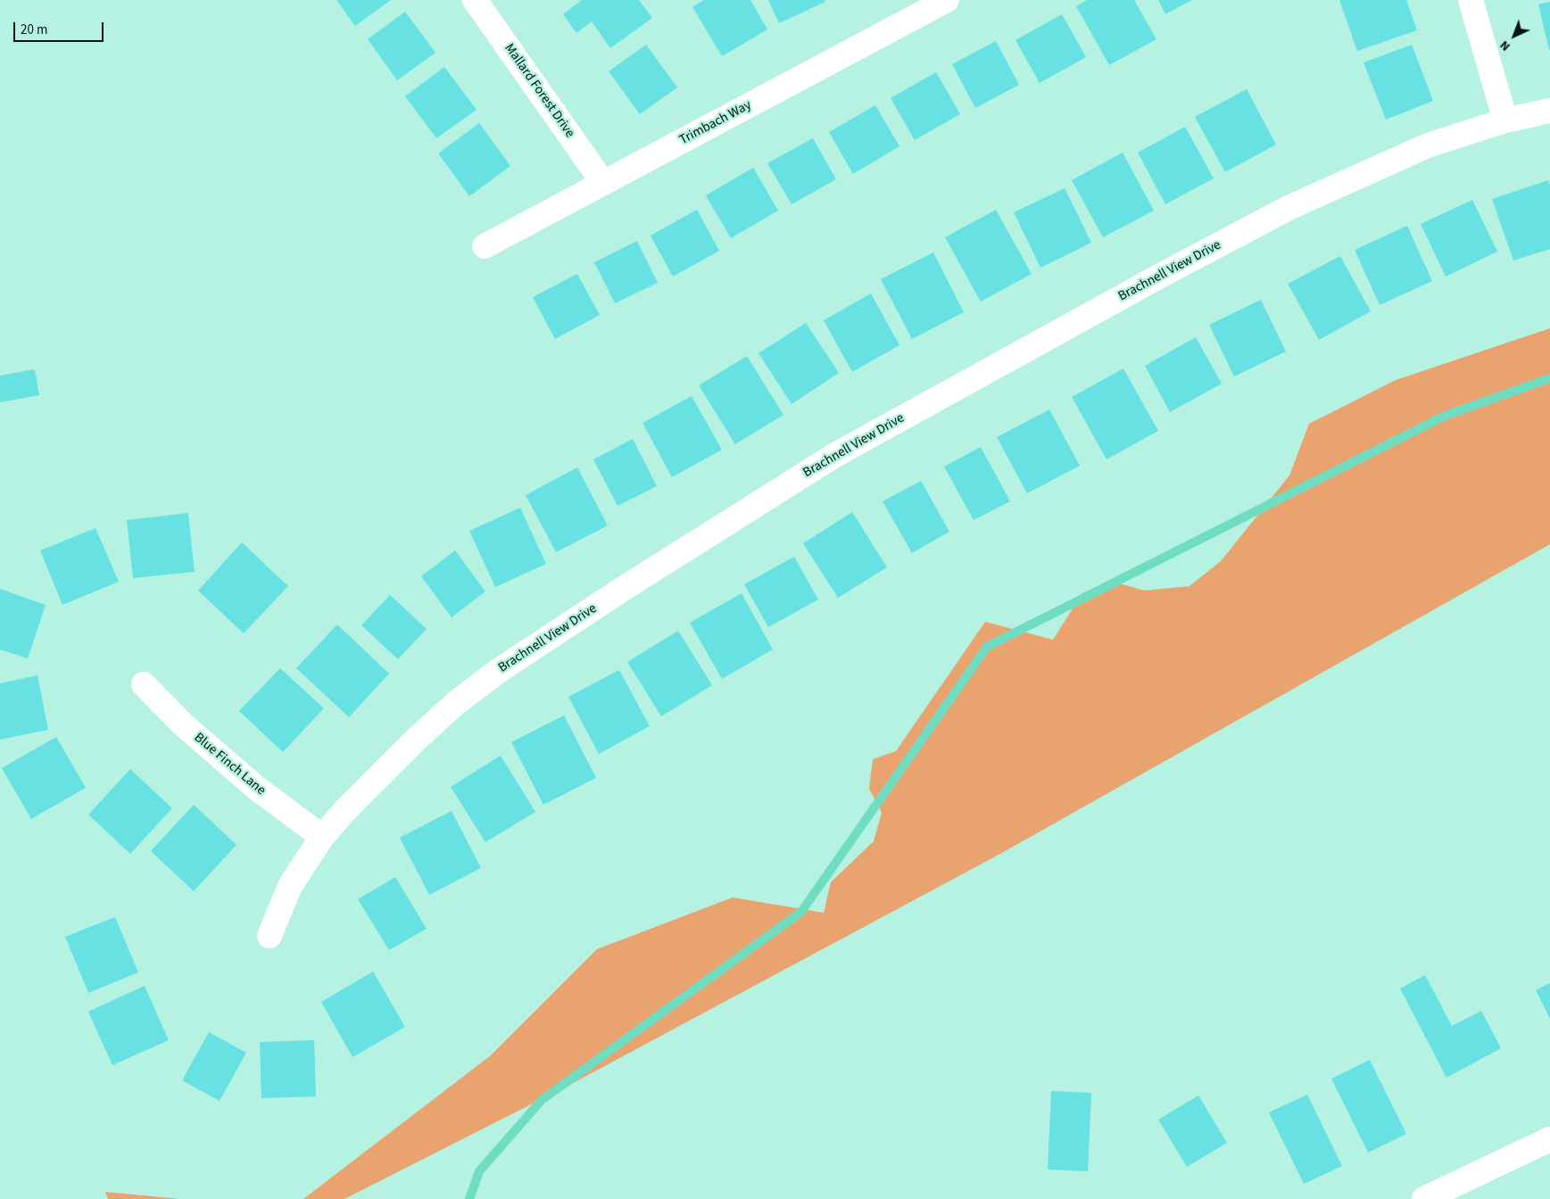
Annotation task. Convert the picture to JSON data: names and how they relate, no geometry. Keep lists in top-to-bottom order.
{
  "streets": {
    "street": [
      "Mallard Forest Drive",
      "Trimbach Way",
      "Brachnell View Drive",
      "Blue Finch Lane"
    ]
  },
  "crossings": [
    ["Mallard Forest Drive", "Trimbach Way"],
    ["Brachnell View Drive", "Blue Finch Lane"]
  ],
  "scale_bar": "20 m",
  "north": "bottom left"
}
